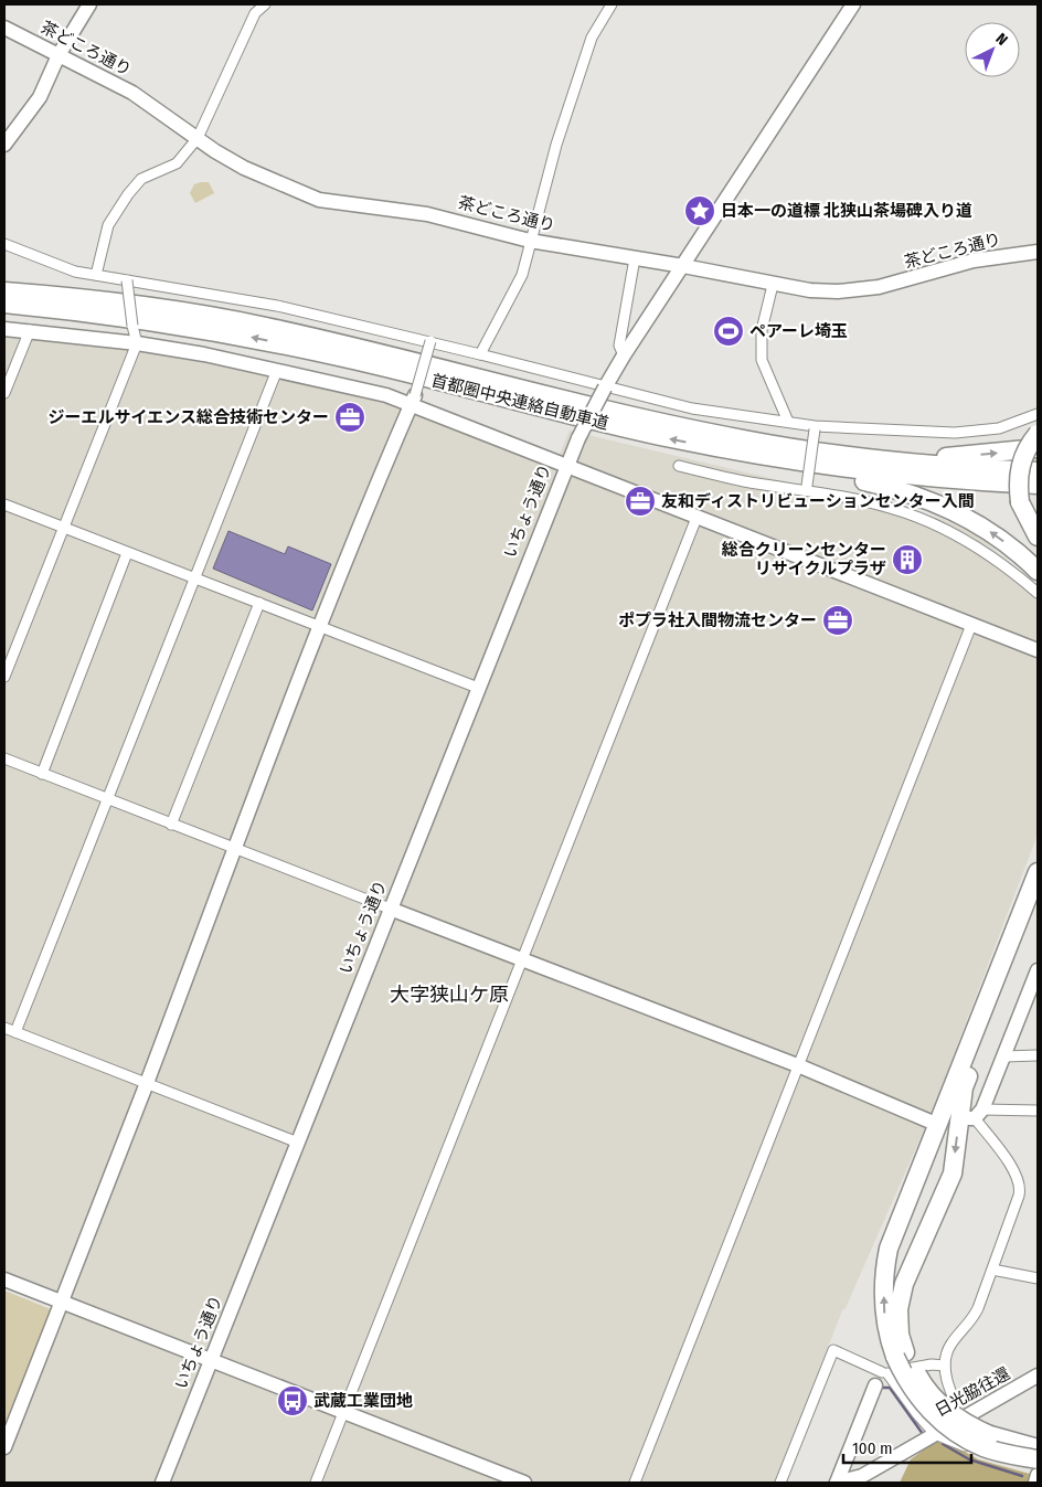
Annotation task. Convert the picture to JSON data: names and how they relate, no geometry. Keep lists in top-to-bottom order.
{
  "streets": {
    "highway": ["首都圏中央連絡自動車道"],
    "street": ["茶どころ通り", "いちょう通り", "日光脇往還"]
  },
  "crossings": [
    ["茶どころ通り", "いちょう通り"]
  ],
  "districts": ["大字狭山ケ原"],
  "places": {
    "place": ["日本一の道標 北狭山茶場碑入り道"],
    "sports": ["ペアーレ埼玉"],
    "office": ["ジーエルサイエンス総合技術センター", "友和ディストリビューションセンター入間", "ポプラ社入間物流センター"],
    "building": ["総合クリーンセンター リサイクルプラザ"],
    "bus stop": ["武蔵工業団地"]
  },
  "scale_bar": "100 m",
  "north": "top right"
}
